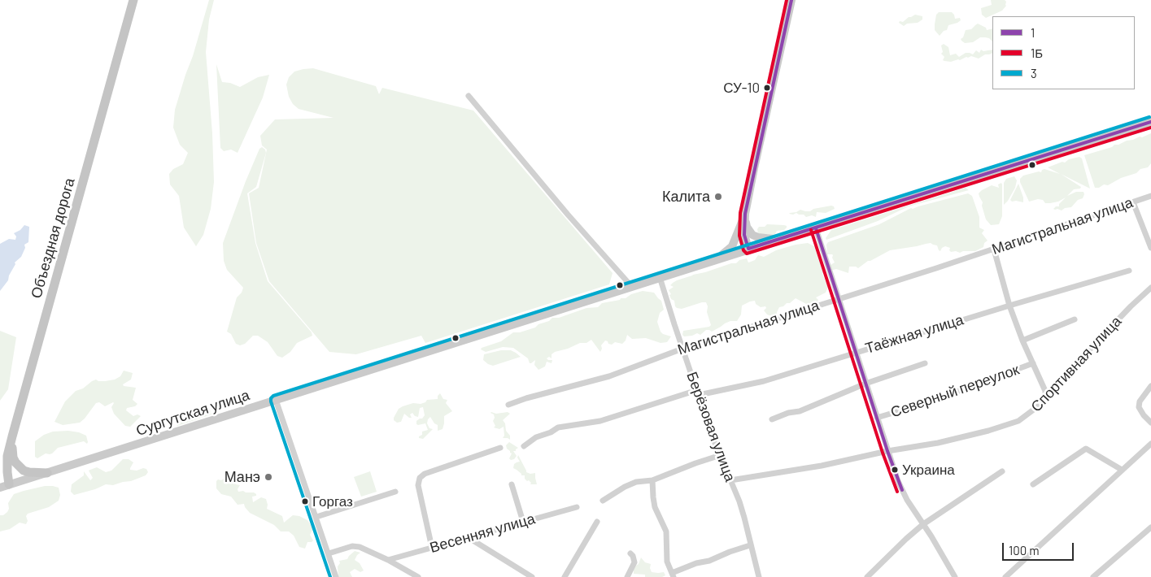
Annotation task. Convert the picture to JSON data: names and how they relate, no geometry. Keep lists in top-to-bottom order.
{
  "streets": {
    "main road": ["Объездная дорога", "Сургутская улица"],
    "street": [
      "Магистральная улица",
      "Таёжная улица",
      "Спортивная улица",
      "Северный переулок",
      "Берёзовая улица",
      "Весенняя улица"
    ]
  },
  "crossings": [
    ["Магистральная улица", "Берёзовая улица"],
    ["Объездная дорога", "Сургутская улица"],
    ["Таёжная улица", "Берёзовая улица"],
    ["Спортивная улица", "Берёзовая улица"],
    ["Сургутская улица", "Берёзовая улица"]
  ],
  "places": [
    "СУ-10",
    "Калита",
    "Украина",
    "Манэ",
    "Горгаз"
  ],
  "lines": ["transit line 1", "transit line 1Б", "transit line 3"],
  "legend": ["1", "1Б", "3"],
  "scale_bar": "100 m"
}
